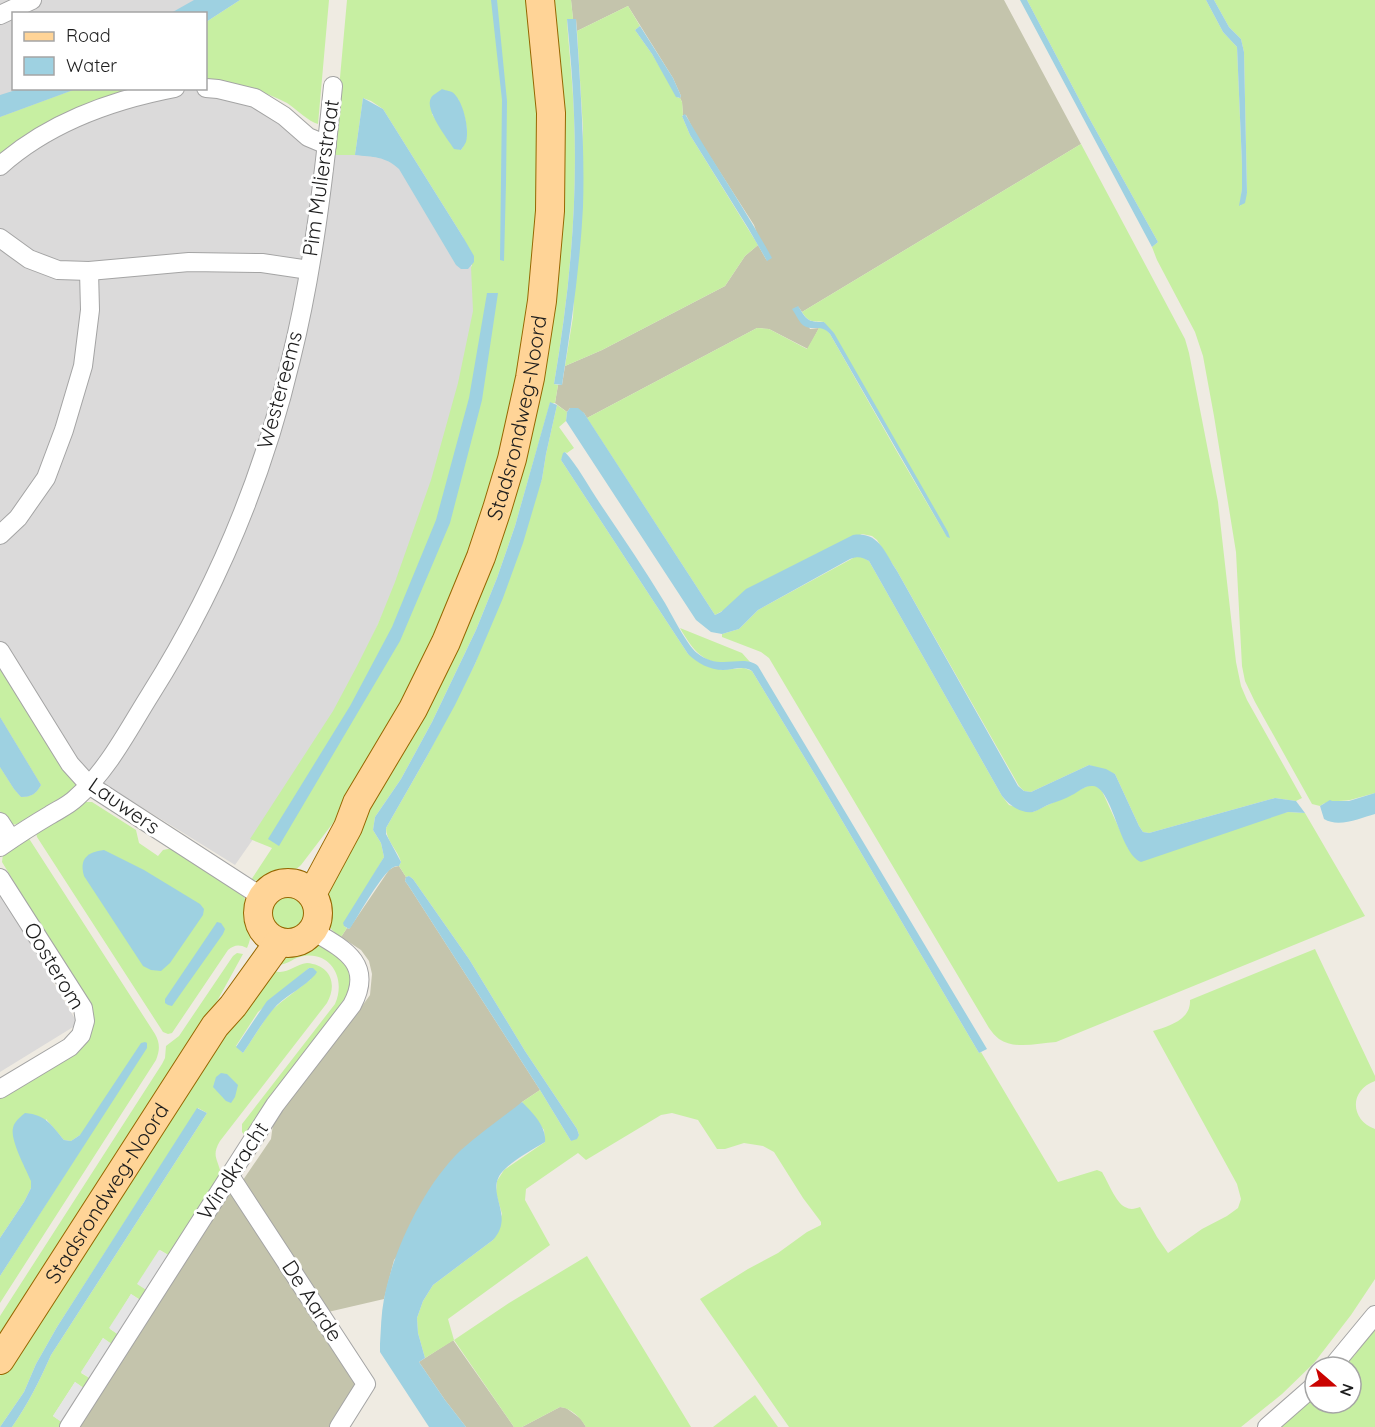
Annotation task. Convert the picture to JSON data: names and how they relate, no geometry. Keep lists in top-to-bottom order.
{
  "streets": {
    "main road": ["Stadsrondweg-Noord"],
    "street": [
      "Pim Mulierstraat",
      "Westereems",
      "Lauwers",
      "Oosterom",
      "Windkracht",
      "De Aarde"
    ]
  },
  "crossings": [
    ["Pim Mulierstraat", "Westereems"],
    ["Westereems", "Lauwers"],
    ["Stadsrondweg-Noord", "Lauwers"],
    ["Stadsrondweg-Noord", "Windkracht"],
    ["Lauwers", "Windkracht"],
    ["Windkracht", "De Aarde"]
  ],
  "legend": ["Road", "Water"],
  "north": "right"
}
